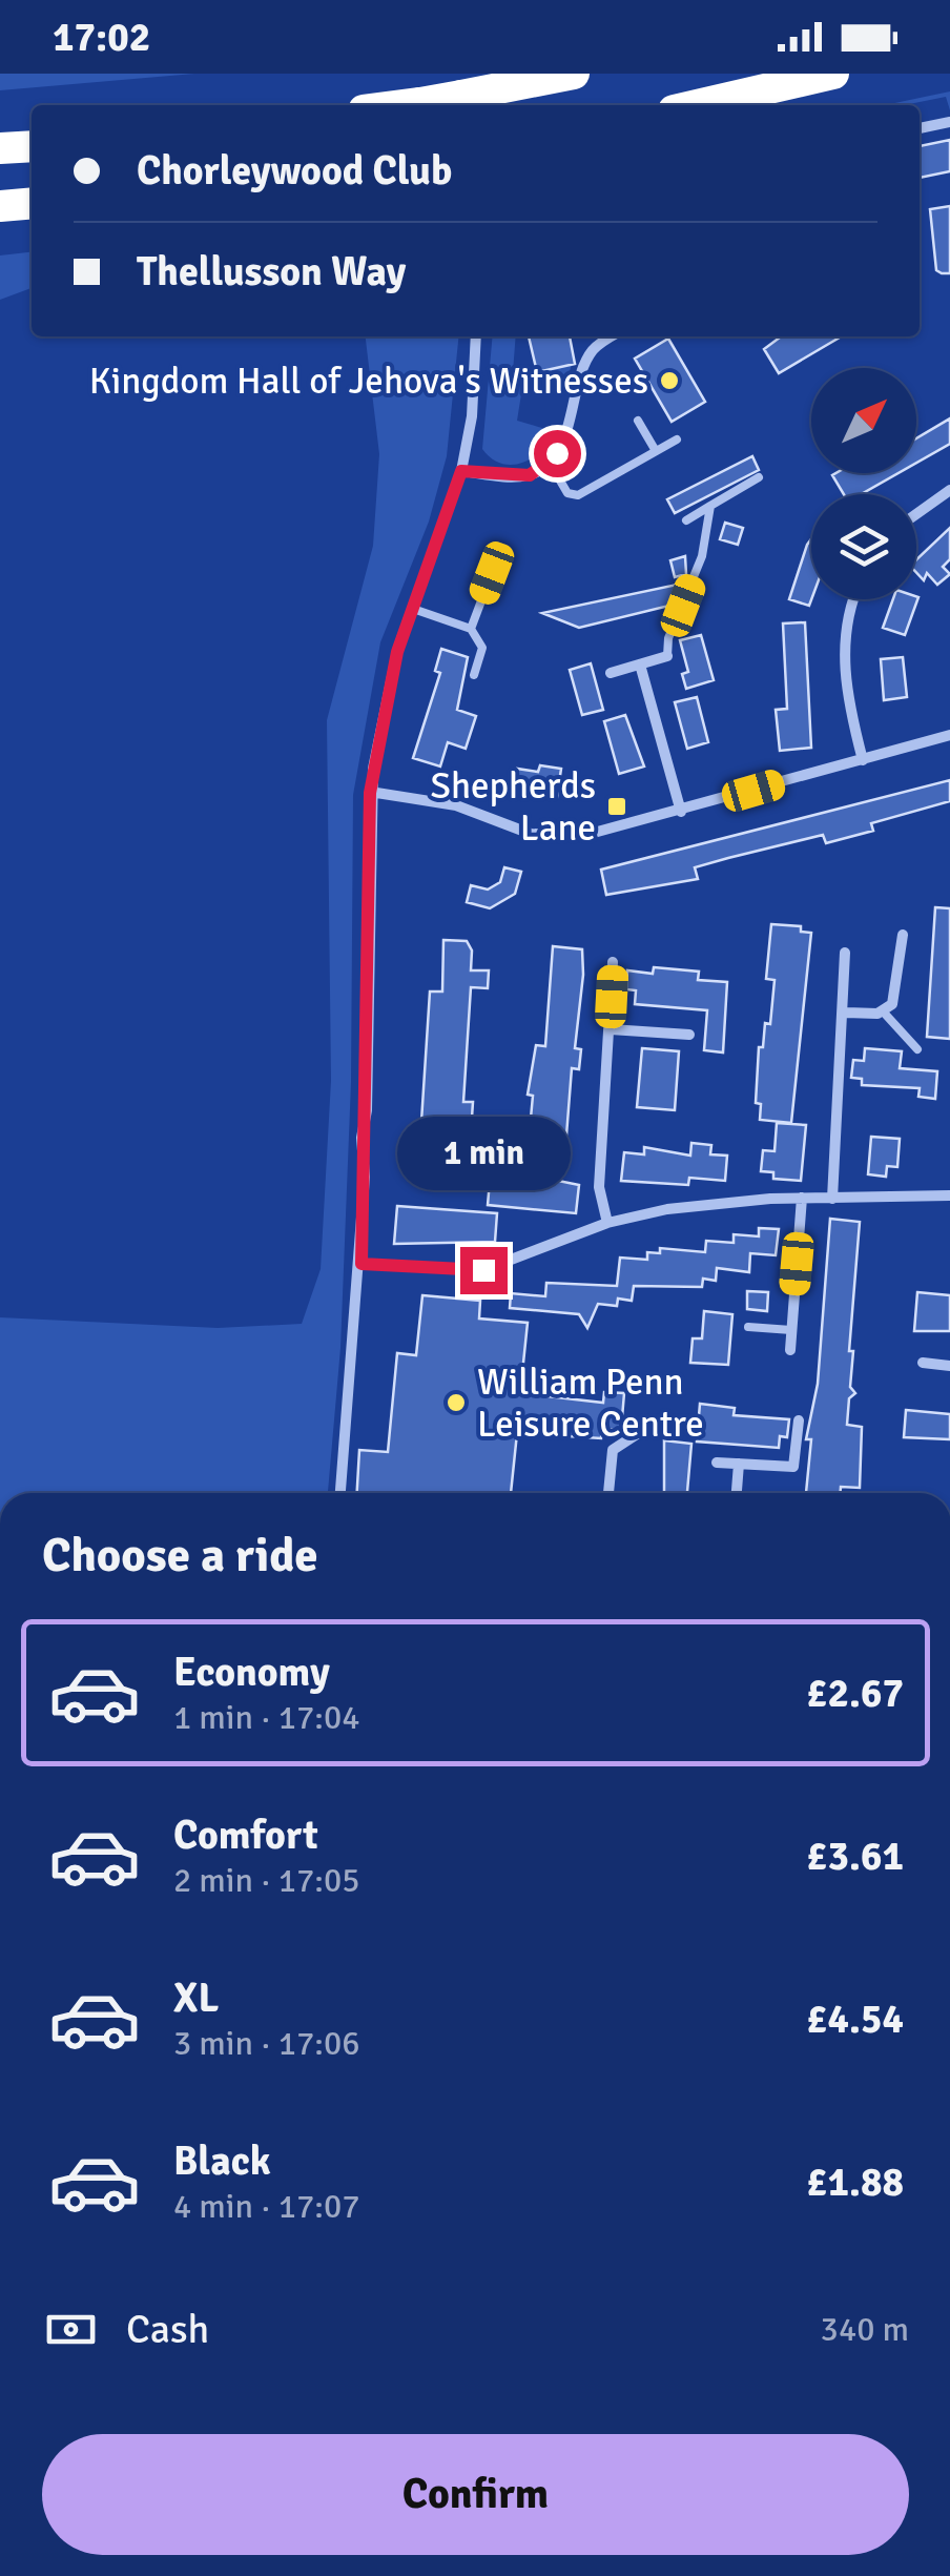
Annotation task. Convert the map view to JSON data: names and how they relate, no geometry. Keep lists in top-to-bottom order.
{
  "places": {
    "other": ["Kingdom Hall of Jehova's Witnesses", "William Penn Leisure Centre"],
    "transit": ["Shepherds Lane"]
  },
  "north": "top right",
  "page": {
    "status": "17:02",
    "banner": ["Chorleywood Club", "Thellusson Way"],
    "bubble": "1 min",
    "heading": "Choose a ride",
    "list": [
      {
        "name": "Economy",
        "note": "1 min · 17:04",
        "value": "£2.67"
      },
      {
        "name": "Comfort",
        "note": "2 min · 17:05",
        "value": "£3.61"
      },
      {
        "name": "XL",
        "note": "3 min · 17:06",
        "value": "£4.54"
      },
      {
        "name": "Black",
        "note": "4 min · 17:07",
        "value": "£1.88"
      }
    ],
    "pay": ["Cash", "340 m"],
    "buttons": "Confirm"
  }
}
